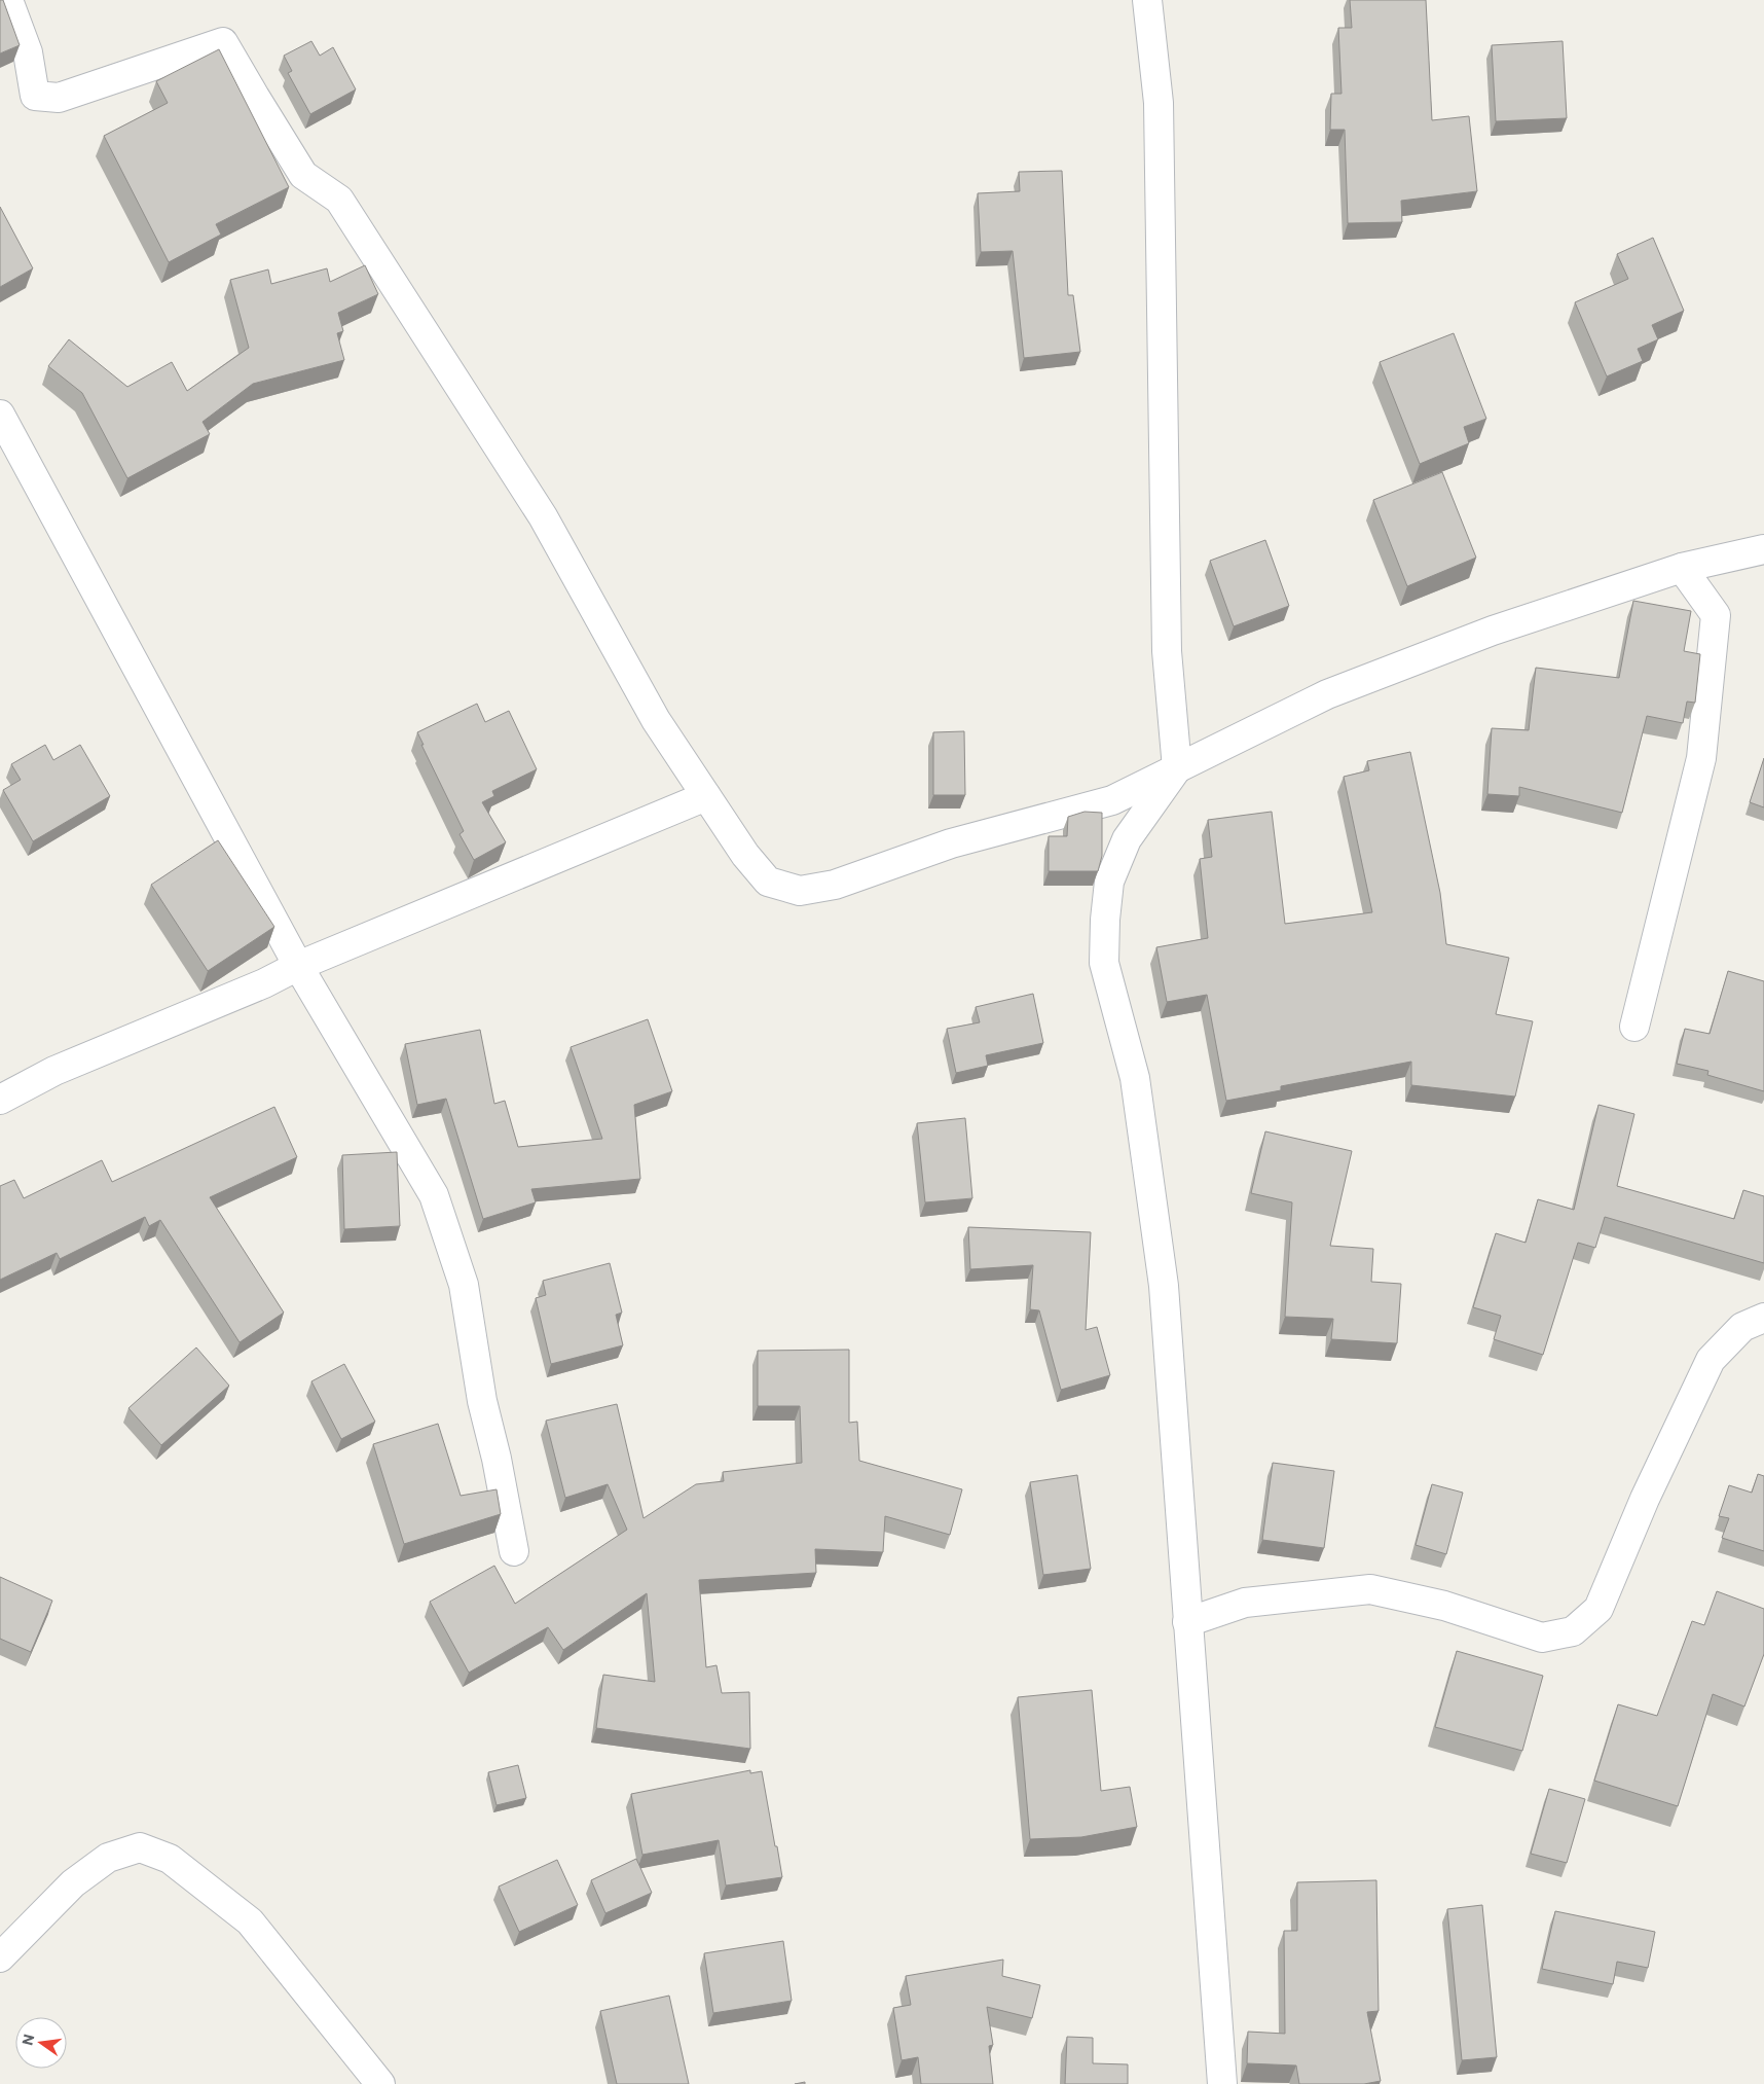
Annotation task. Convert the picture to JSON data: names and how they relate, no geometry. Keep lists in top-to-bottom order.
{
  "north": "left"
}
